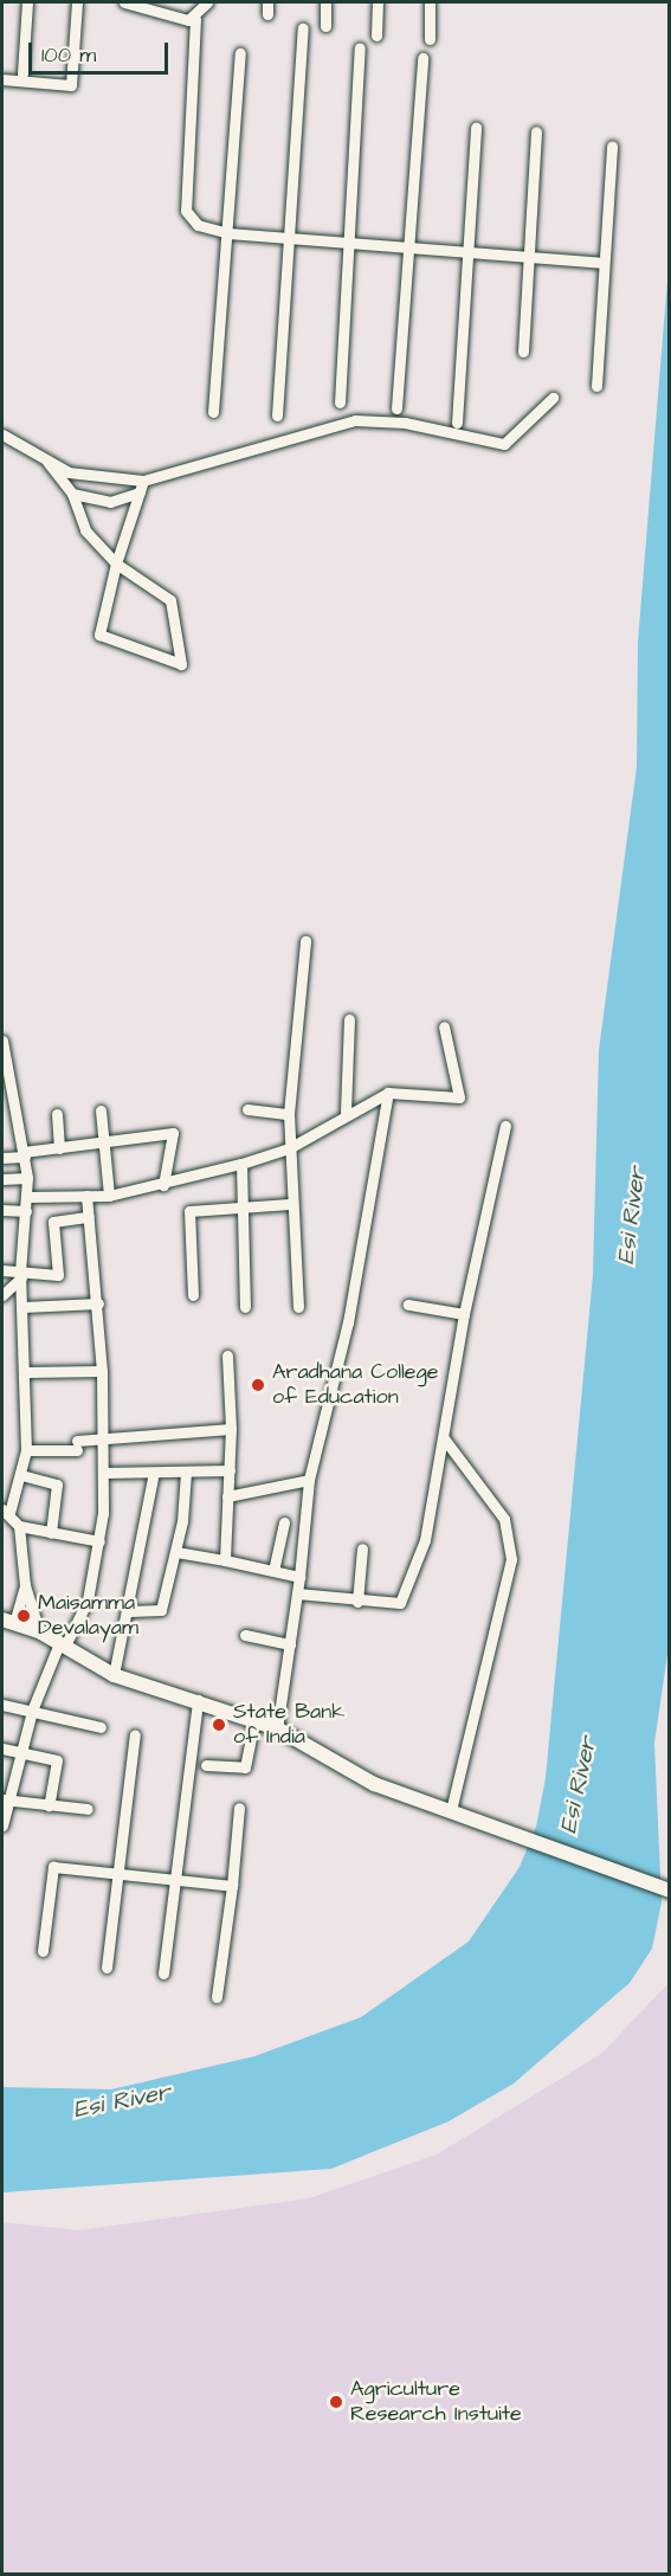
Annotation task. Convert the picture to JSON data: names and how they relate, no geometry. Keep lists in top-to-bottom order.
{
  "water": ["Esi River"],
  "places": [
    "Aradhana College of Education",
    "Maisamma Devalayam",
    "State Bank of India",
    "Agriculture Research Instuite"
  ],
  "scale_bar": "100 m"
}
